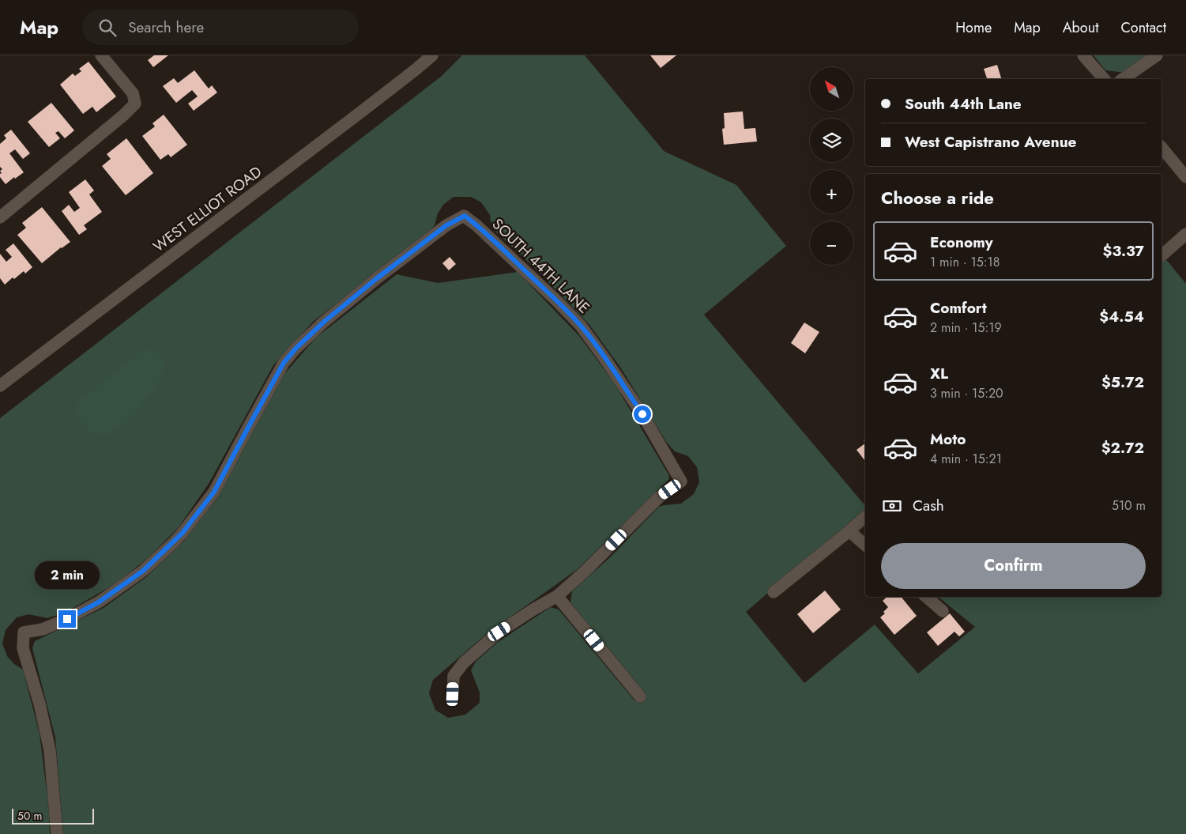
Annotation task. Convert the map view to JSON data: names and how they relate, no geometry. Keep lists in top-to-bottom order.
{
  "streets": {
    "street": ["WEST ELLIOT ROAD", "SOUTH 44TH LANE"]
  },
  "scale_bar": "50 m",
  "north": "top left",
  "page": {
    "header": "Map",
    "search": "Search here",
    "nav": [
      "Home",
      "Map",
      "About",
      "Contact"
    ],
    "map_buttons": ["+", "−"],
    "banner": ["South 44th Lane", "West Capistrano Avenue"],
    "heading": "Choose a ride",
    "list": [
      {
        "name": "Economy",
        "note": "1 min · 15:18",
        "value": "$3.37"
      },
      {
        "name": "Comfort",
        "note": "2 min · 15:19",
        "value": "$4.54"
      },
      {
        "name": "XL",
        "note": "3 min · 15:20",
        "value": "$5.72"
      },
      {
        "name": "Moto",
        "note": "4 min · 15:21",
        "value": "$2.72"
      }
    ],
    "pay": ["Cash", "510 m"],
    "buttons": "Confirm",
    "bubble": "2 min",
    "scale": "50 m"
  }
}
